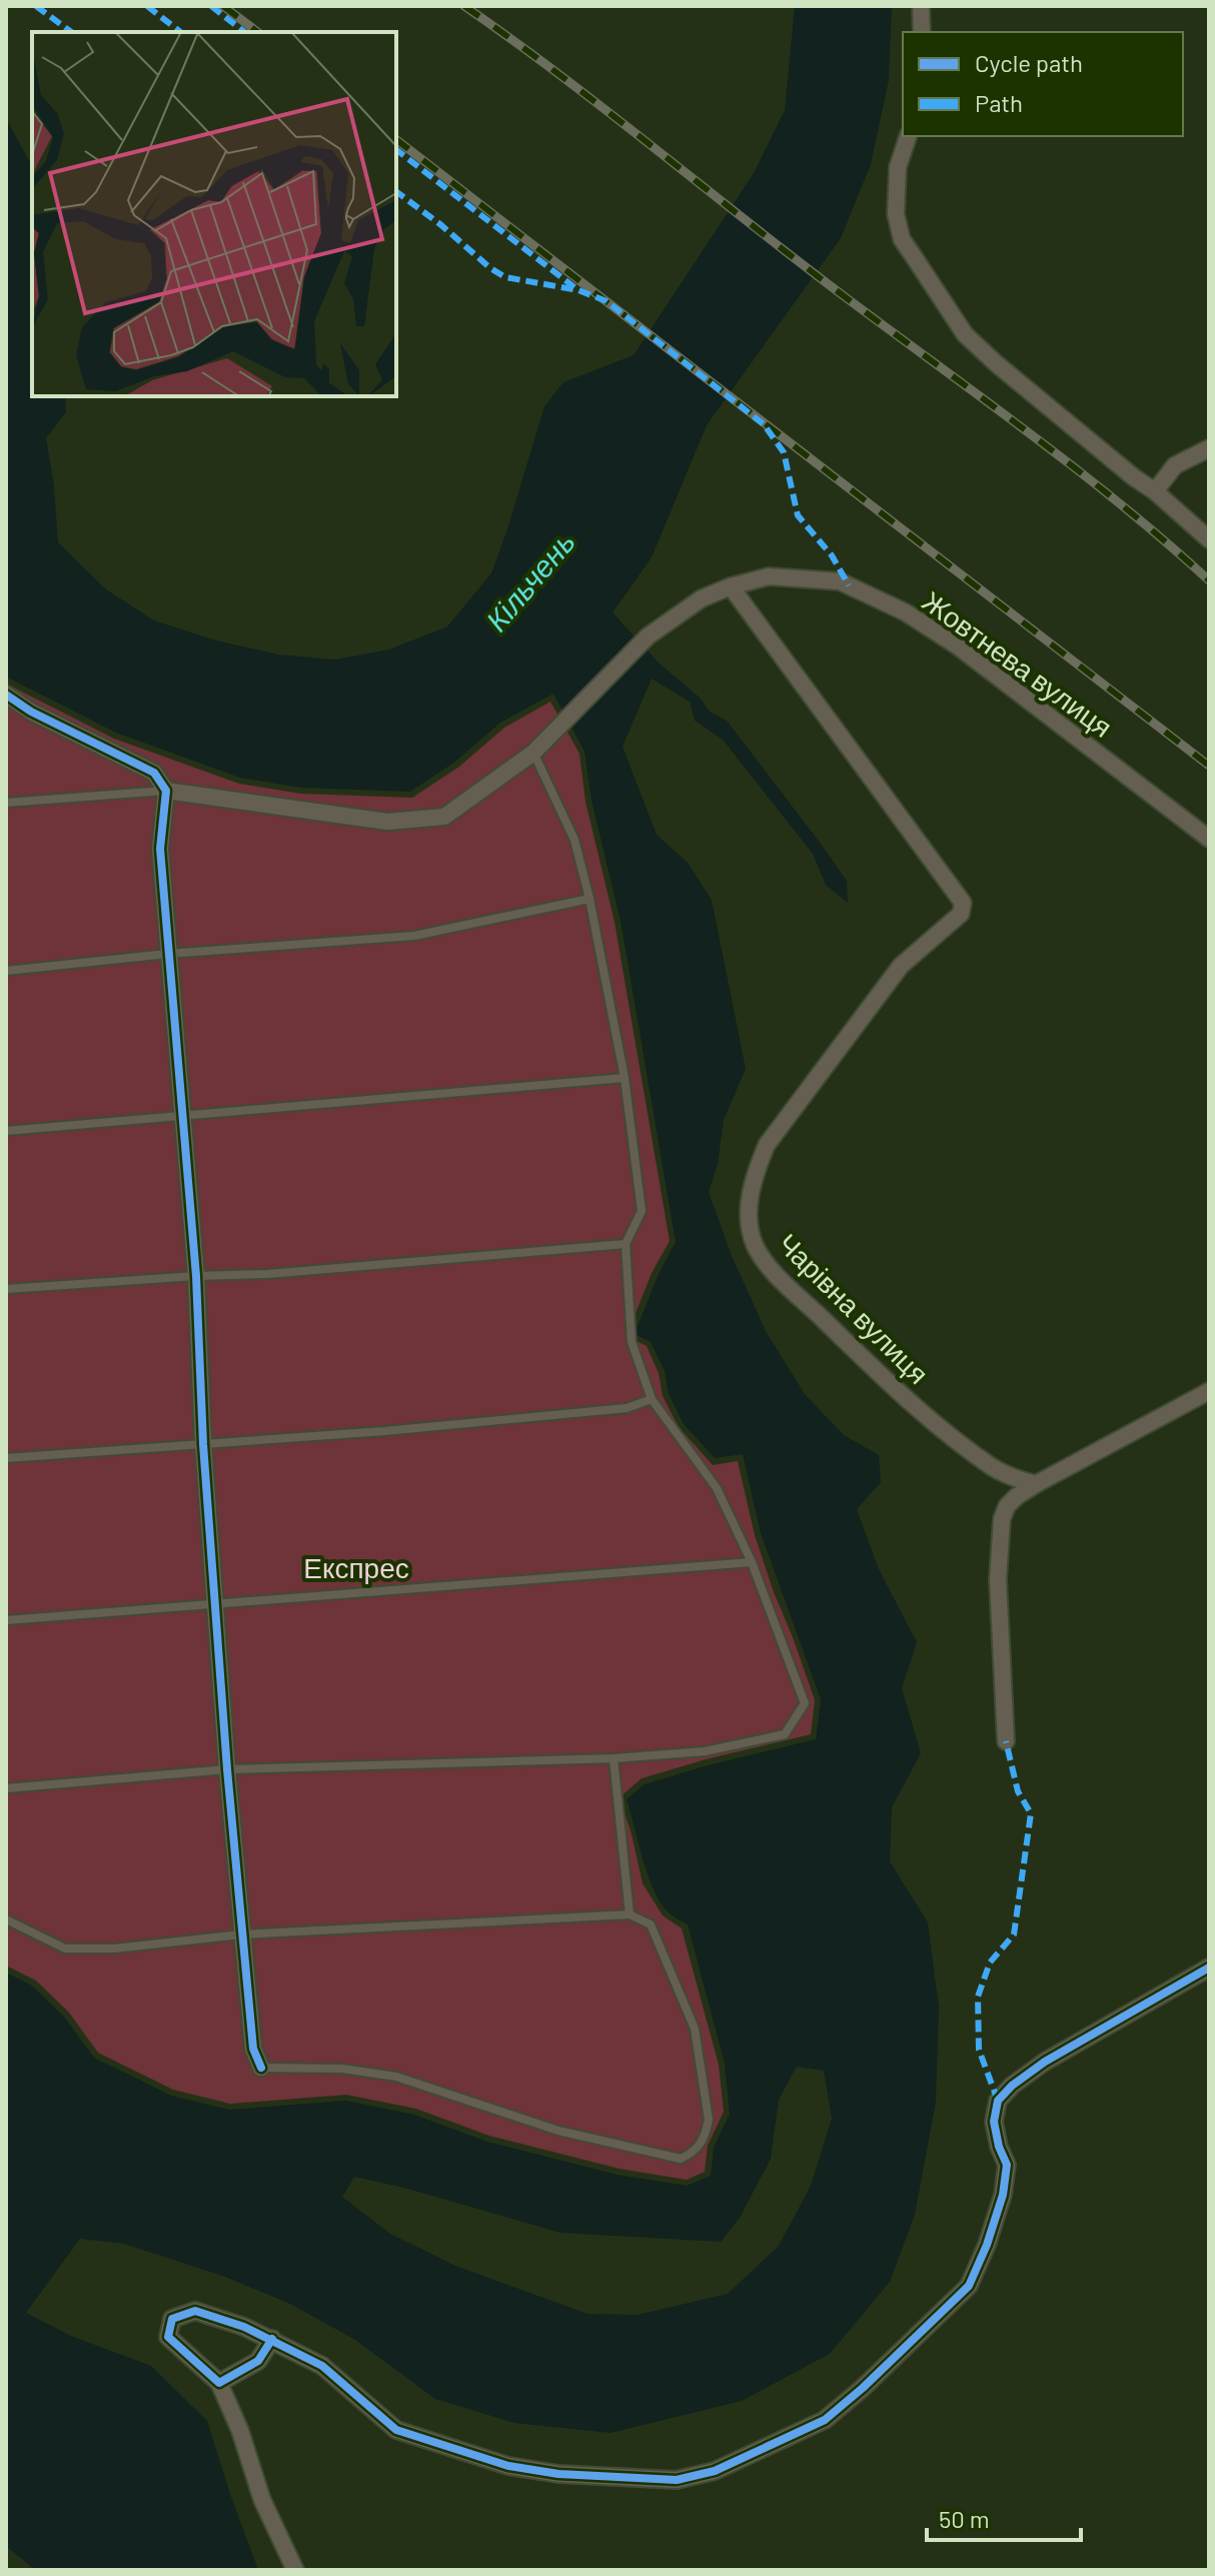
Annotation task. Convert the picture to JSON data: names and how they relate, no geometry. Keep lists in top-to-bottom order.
{
  "streets": {
    "street": ["Жовтнева вулиця", "Чарівна вулиця"]
  },
  "crossings": [
    ["Жовтнева вулиця", "Чарівна вулиця"]
  ],
  "water": ["Кільчень"],
  "parks": ["Експрес"],
  "legend": ["Cycle path", "Path"],
  "scale_bar": "50 m"
}
